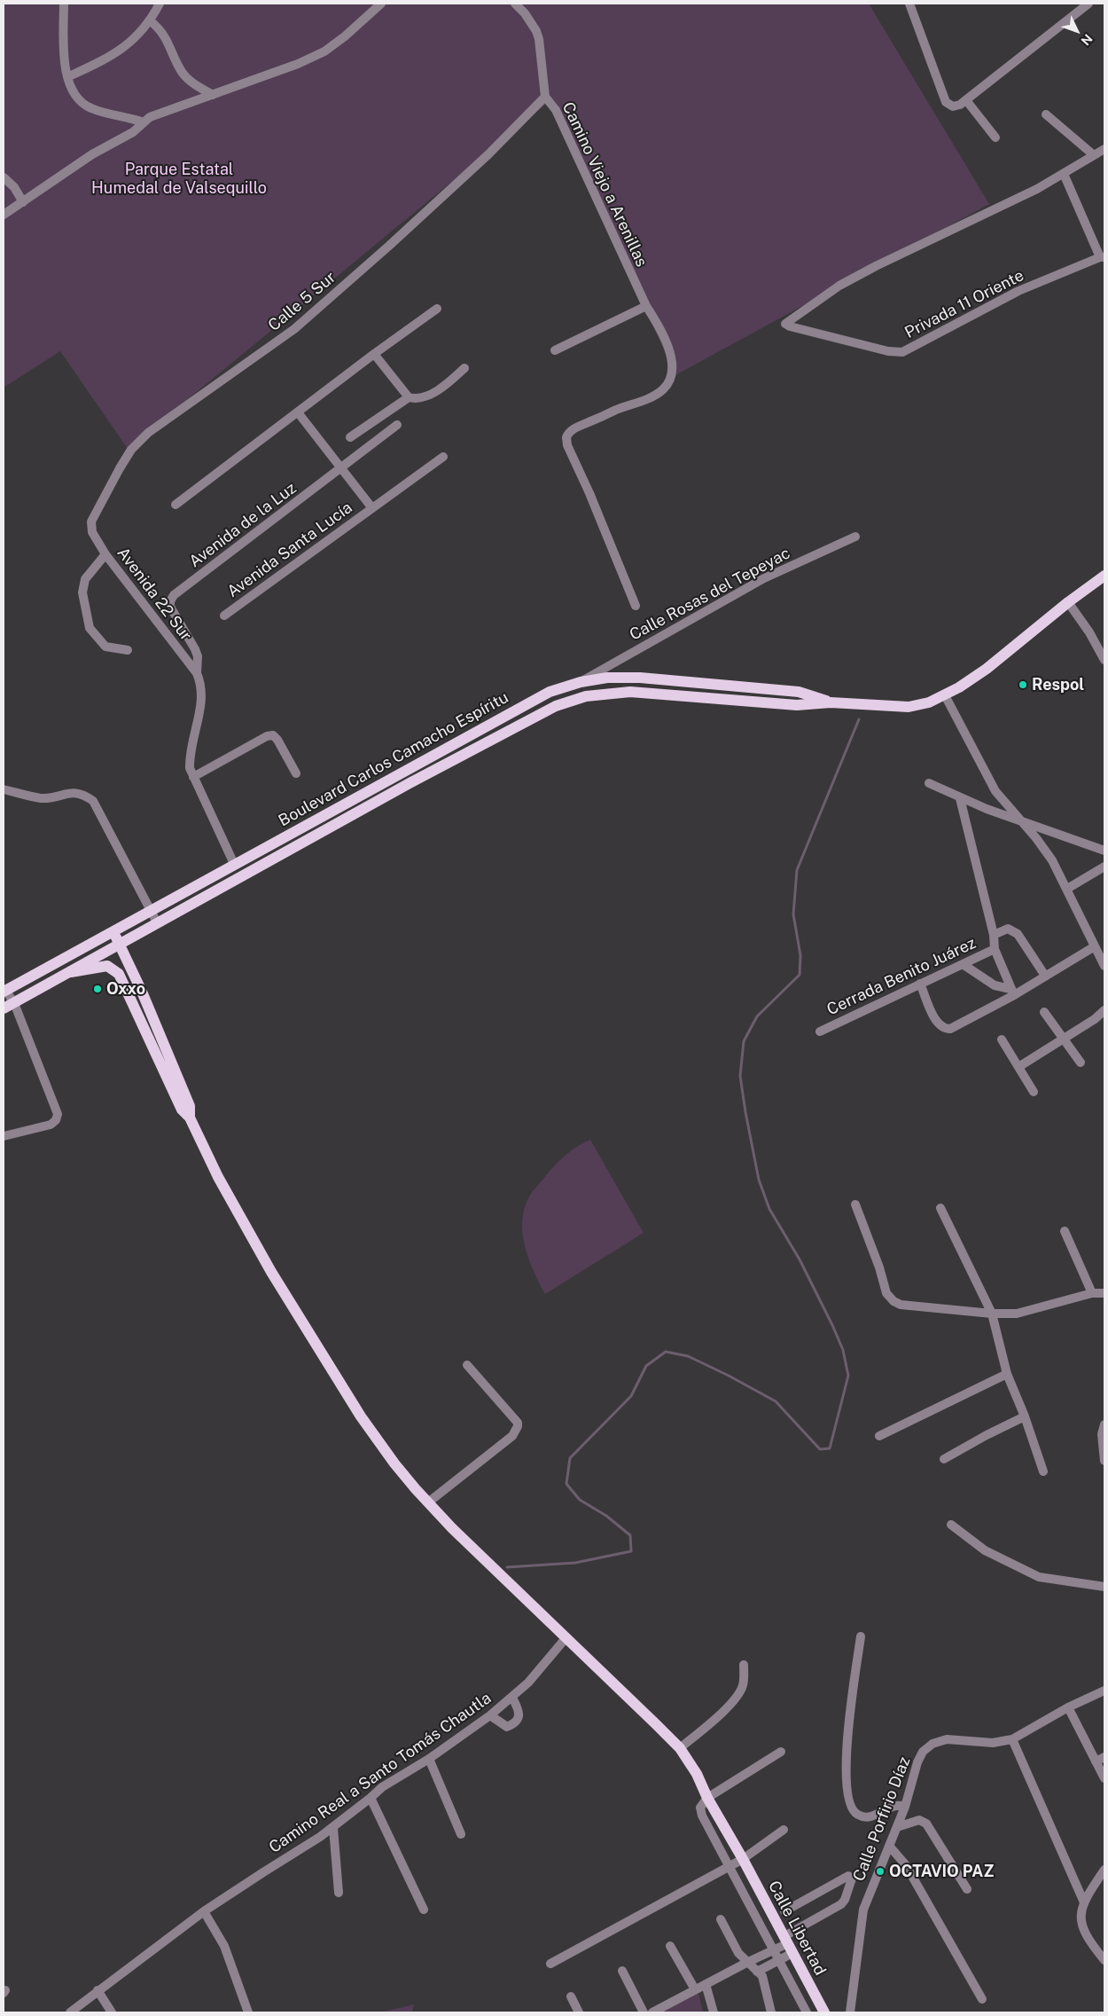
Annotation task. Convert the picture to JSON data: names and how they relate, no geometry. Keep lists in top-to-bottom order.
{
  "streets": {
    "main road": ["Boulevard Carlos Camacho Espíritu", "Calle Libertad"],
    "street": [
      "Camino Viejo a Arenillas",
      "Calle 5 Sur",
      "Privada 11 Oriente",
      "Avenida de la Luz",
      "Avenida Santa Lucía",
      "Avenida 22 Sur",
      "Calle Rosas del Tepeyac",
      "Cerrada Benito Juárez",
      "Camino Real a Santo Tomás Chautla",
      "Calle Porfirio Díaz"
    ]
  },
  "crossings": [
    ["Camino Viejo a Arenillas", "Calle 5 Sur"],
    ["Calle 5 Sur", "Avenida 22 Sur"],
    ["Avenida de la Luz", "Avenida 22 Sur"],
    ["Calle Rosas del Tepeyac", "Boulevard Carlos Camacho Espíritu"],
    ["Camino Real a Santo Tomás Chautla", "Calle Libertad"]
  ],
  "parks": ["Parque Estatal Humedal de Valsequillo"],
  "places": ["Respol", "Oxxo", "OCTAVIO PAZ"],
  "north": "bottom right"
}
